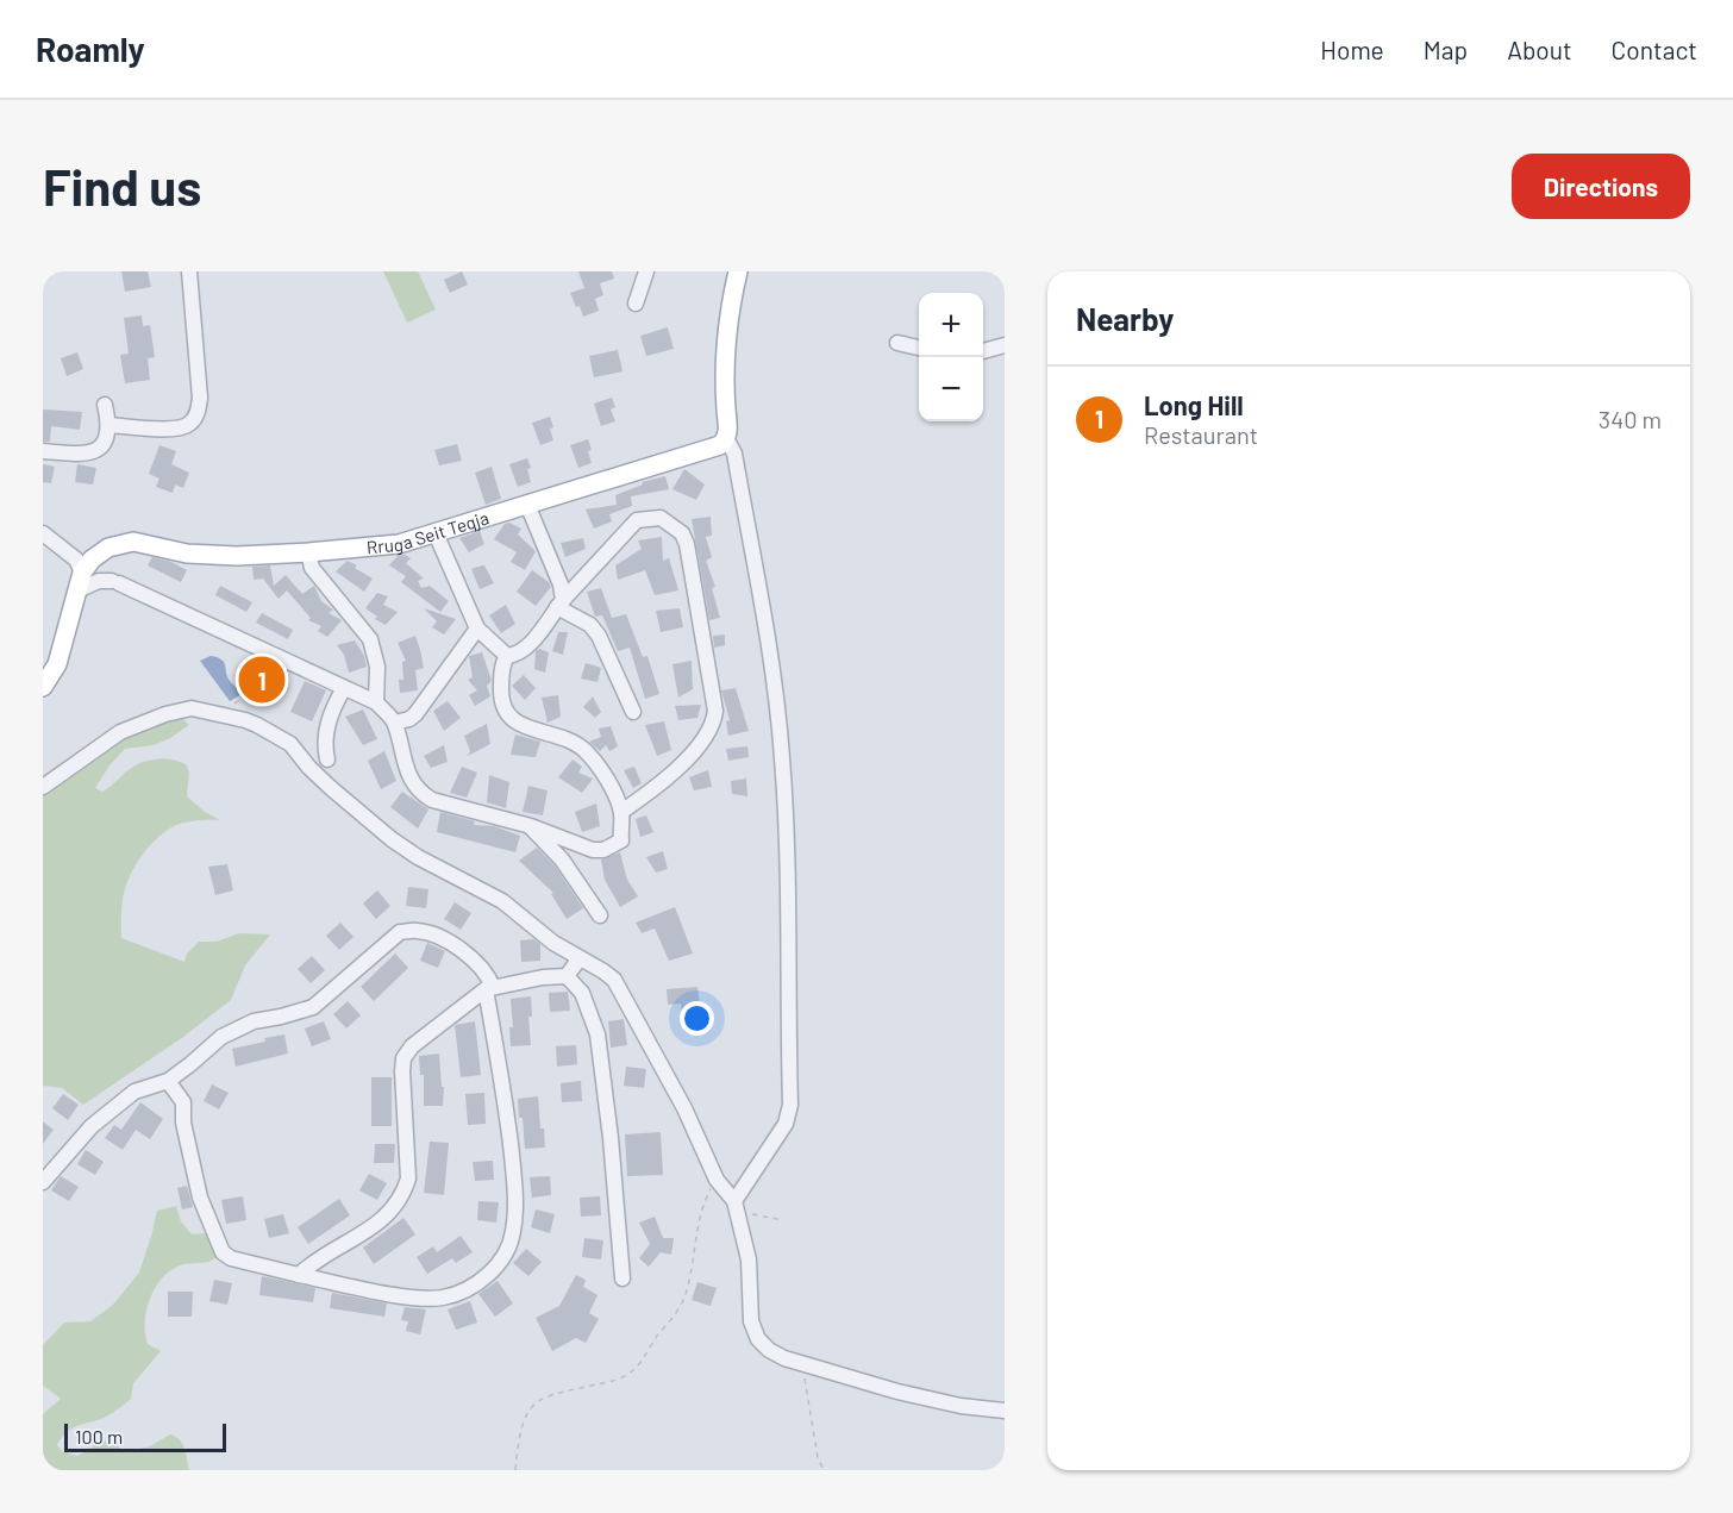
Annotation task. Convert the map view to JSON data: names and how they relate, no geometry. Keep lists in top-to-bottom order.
{
  "streets": {
    "main road": ["Rruga Seit Teqja"]
  },
  "scale_bar": "100 m",
  "page": {
    "header": "Roamly",
    "nav": [
      "Home",
      "Map",
      "About",
      "Contact"
    ],
    "buttons": "Directions",
    "title": "Find us",
    "heading": "Nearby",
    "map_buttons": ["+", "−"],
    "list": [
      {
        "mark": "1",
        "name": "Long Hill",
        "note": "Restaurant",
        "value": "340 m"
      }
    ],
    "pins": "1",
    "scale": "100 m"
  }
}
